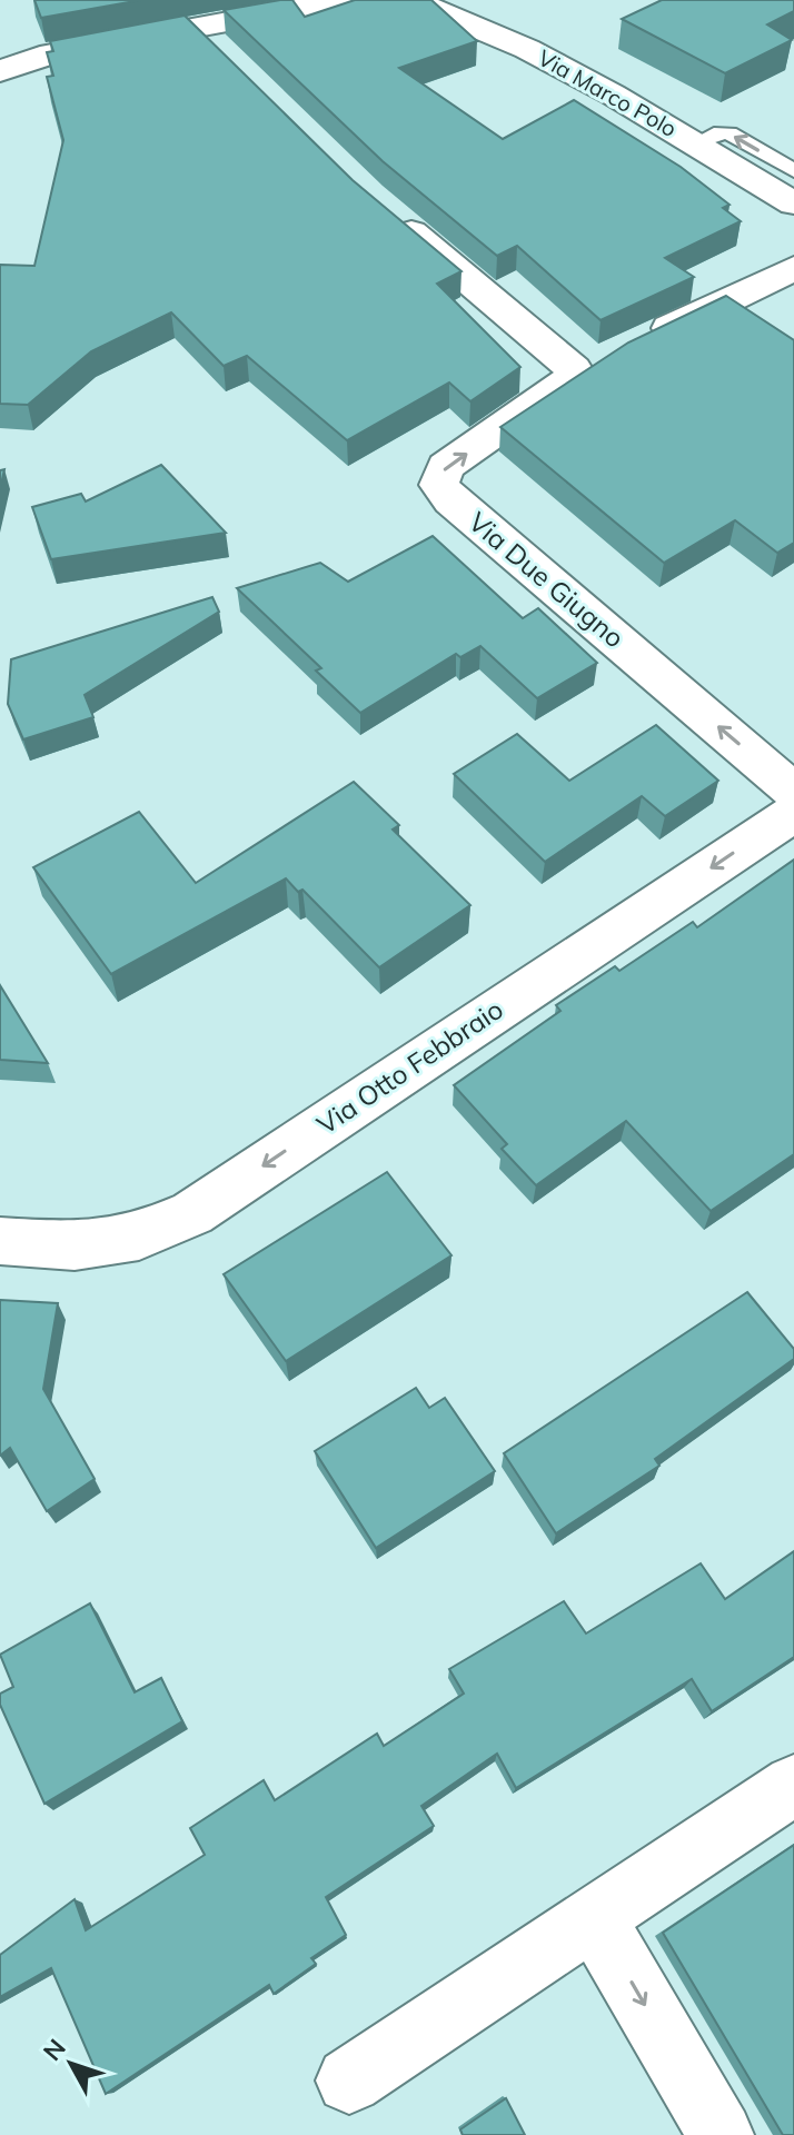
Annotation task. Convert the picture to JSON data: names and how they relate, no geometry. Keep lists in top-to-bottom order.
{
  "streets": {
    "street": ["Via Marco Polo", "Via Due Giugno", "Via Otto Febbraio"]
  },
  "one_way": ["Via Otto Febbraio"],
  "north": "top left"
}
